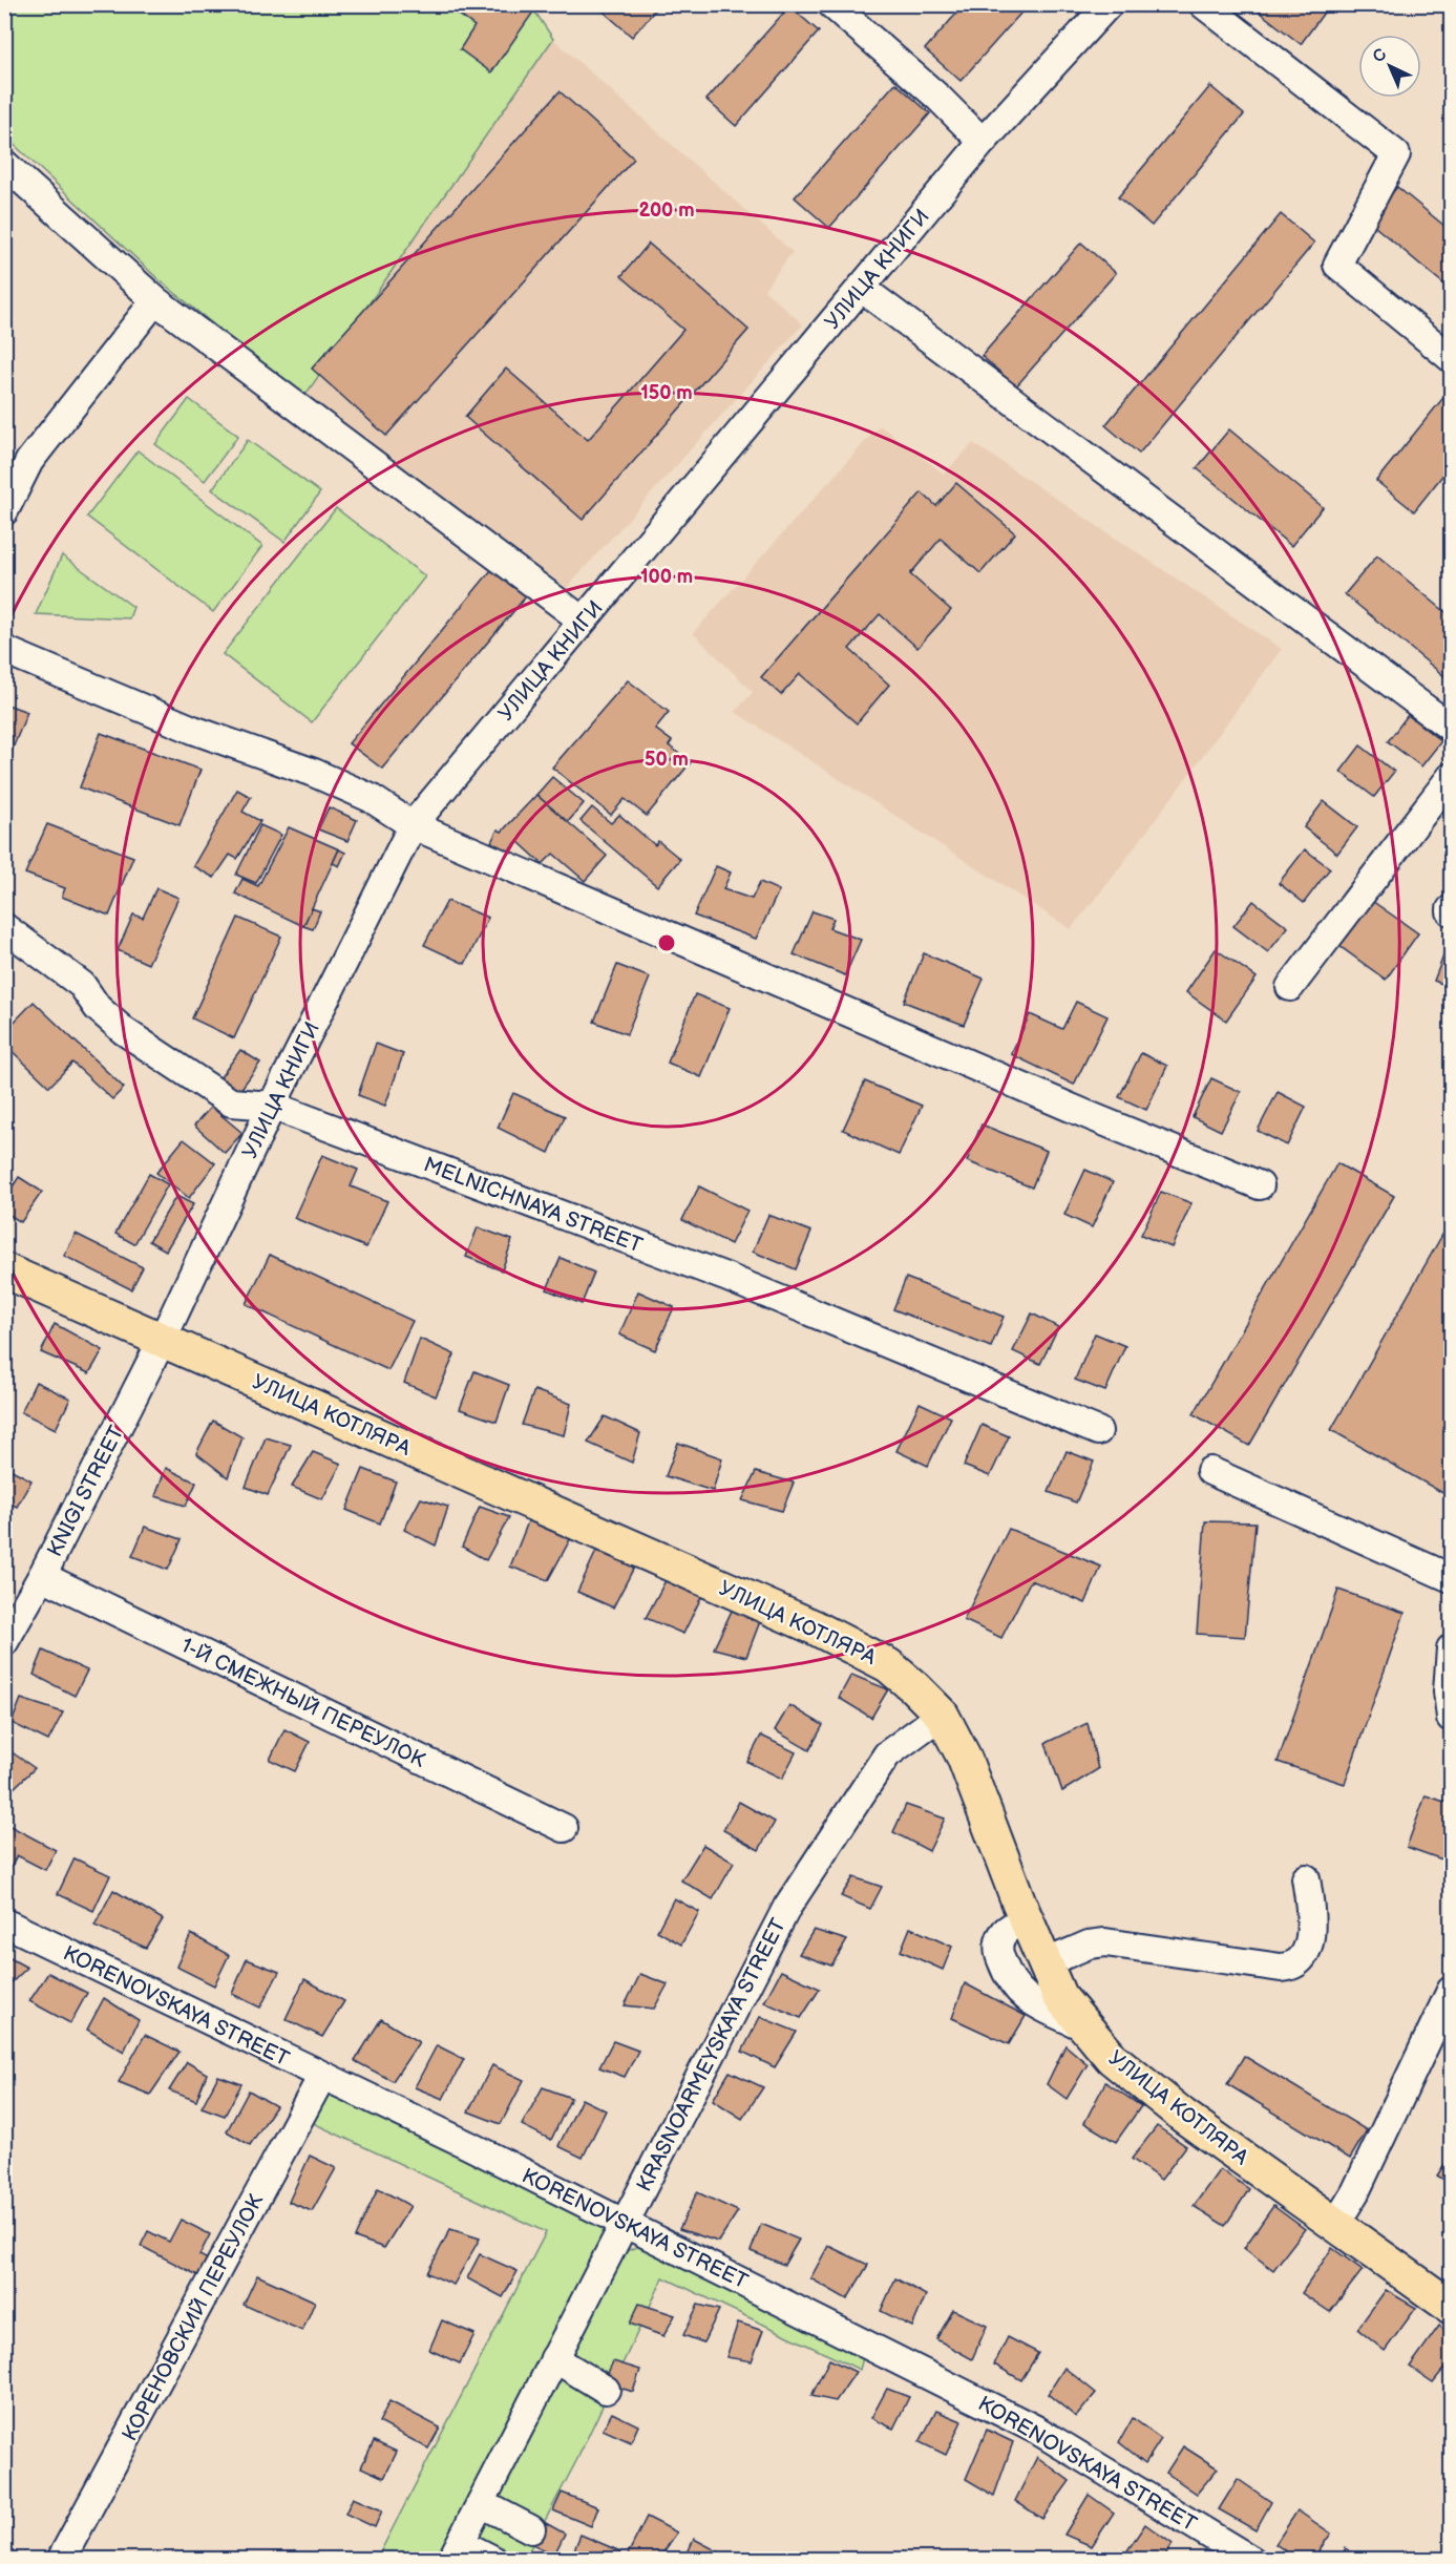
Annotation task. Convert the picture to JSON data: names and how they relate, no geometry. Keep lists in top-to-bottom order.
{
  "streets": {
    "main road": ["УЛИЦА КОТЛЯРА"],
    "street": [
      "УЛИЦА КНИГИ",
      "MELNICHNAYA STREET",
      "KNIGI STREET",
      "1-Й СМЕЖНЫЙ ПЕРЕУЛОК",
      "KORENOVSKAYA STREET",
      "KRASNOARMEYSKAYA STREET",
      "КОРЕНОВСКИЙ ПЕРЕУЛОК"
    ]
  },
  "crossings": [
    ["УЛИЦА КНИГИ", "MELNICHNAYA STREET"],
    ["УЛИЦА КНИГИ", "УЛИЦА КОТЛЯРА"],
    ["УЛИЦА КНИГИ", "KNIGI STREET"],
    ["УЛИЦА КОТЛЯРА", "KNIGI STREET"],
    ["УЛИЦА КОТЛЯРА", "KRASNOARMEYSKAYA STREET"],
    ["KNIGI STREET", "1-Й СМЕЖНЫЙ ПЕРЕУЛОК"],
    ["KORENOVSKAYA STREET", "KRASNOARMEYSKAYA STREET"],
    ["KORENOVSKAYA STREET", "КОРЕНОВСКИЙ ПЕРЕУЛОК"]
  ],
  "north": "top left",
  "rings": [
    "200 m",
    "150 m",
    "100 m",
    "50 m"
  ]
}
